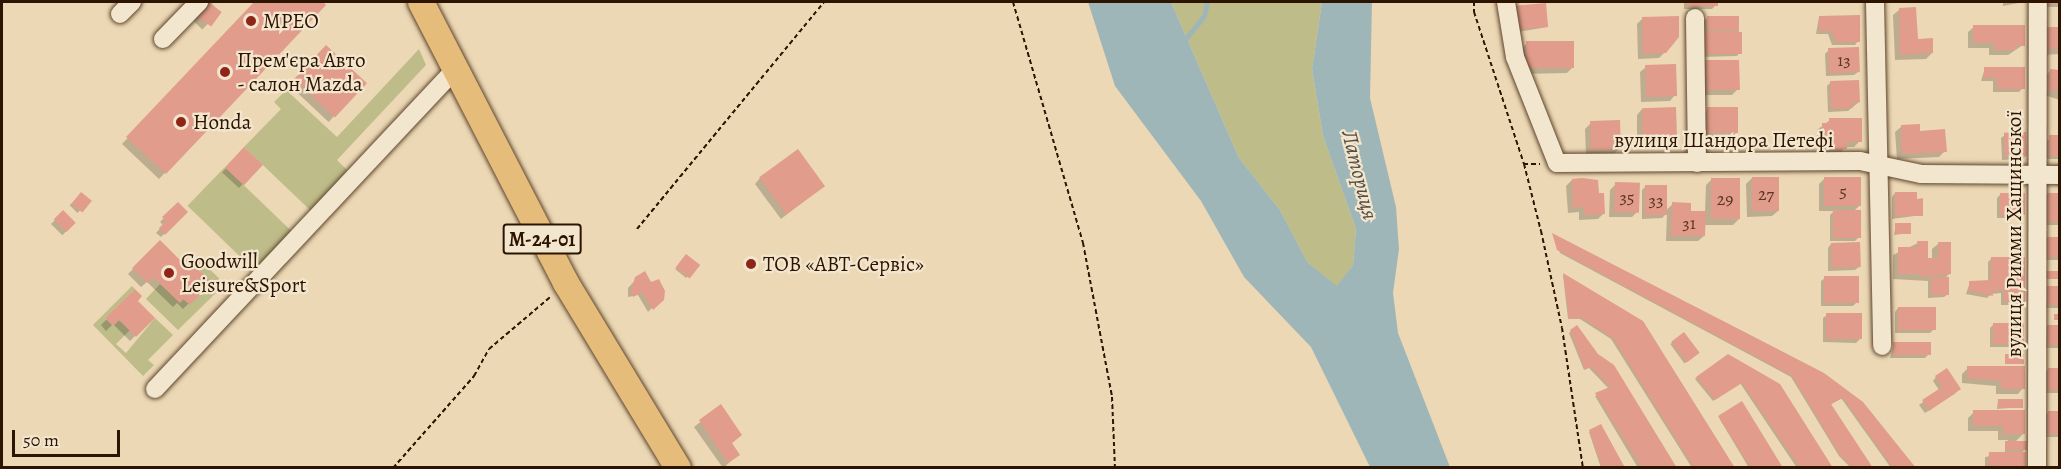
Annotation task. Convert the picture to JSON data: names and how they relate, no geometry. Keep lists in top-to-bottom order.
{
  "streets": {
    "highway": ["М-24-01"],
    "street": ["вулиця Шандора Петефі", "вулиця Римми Хащинської"]
  },
  "crossings": [
    ["вулиця Шандора Петефі", "вулиця Римми Хащинської"]
  ],
  "water": ["Латориця"],
  "places": [
    "МРЕО",
    "Прем'єра Авто - салон Mazda",
    "Honda",
    "ТОВ «АВТ-Сервіс»",
    "Goodwill Leisure&Sport"
  ],
  "house_numbers": [
    "13",
    "5",
    "27",
    "35",
    "29",
    "33",
    "31"
  ],
  "scale_bar": "50 m"
}
